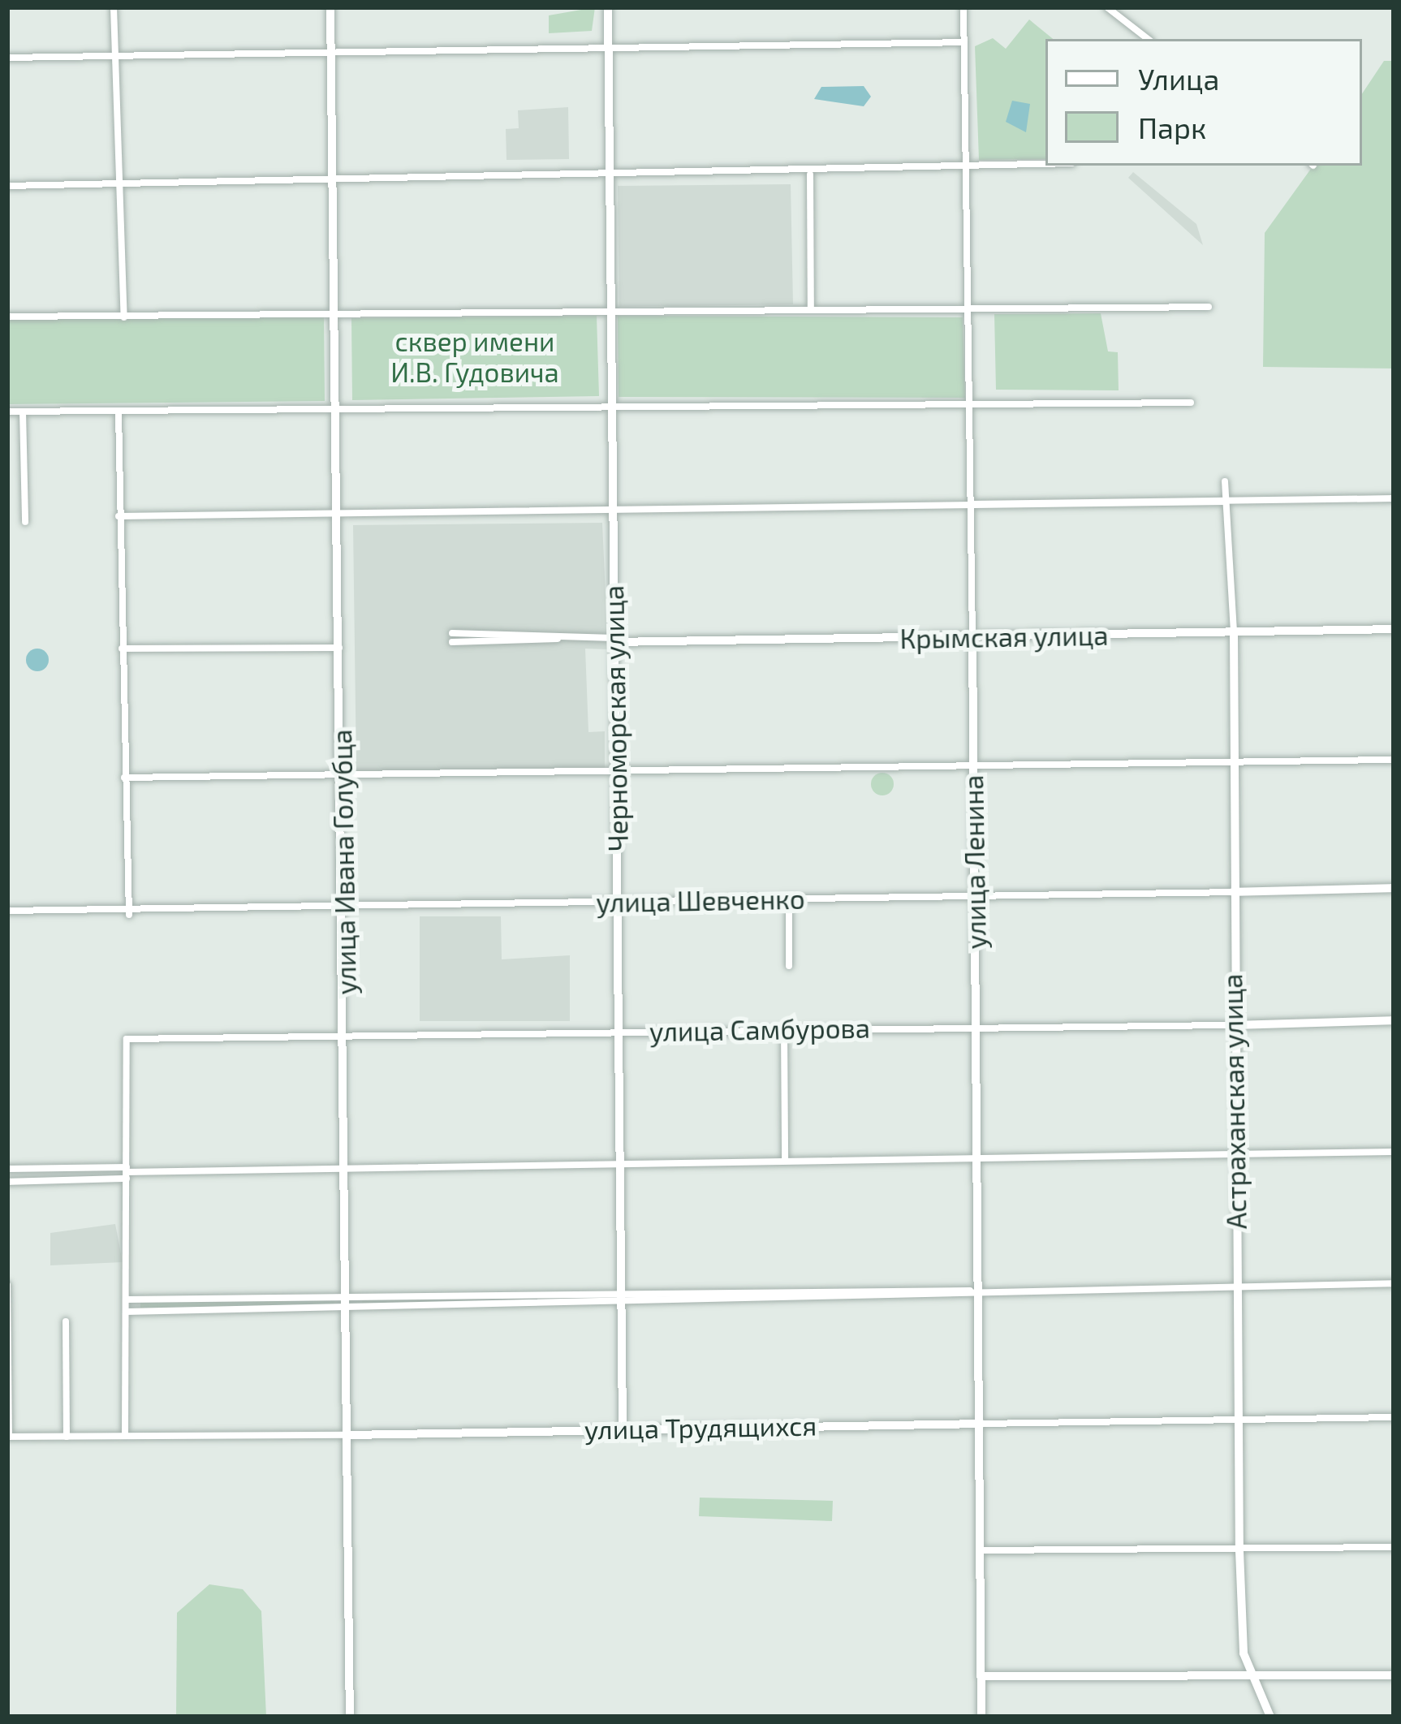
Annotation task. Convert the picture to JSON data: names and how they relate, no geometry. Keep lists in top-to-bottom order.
{
  "streets": {
    "street": [
      "Крымская улица",
      "Черноморская улица",
      "улица Ивана Голубца",
      "улица Ленина",
      "улица Шевченко",
      "улица Самбурова",
      "Астраханская улица",
      "улица Трудящихся"
    ]
  },
  "crossings": [
    ["Крымская улица", "Черноморская улица"],
    ["Крымская улица", "улица Ленина"],
    ["Крымская улица", "Астраханская улица"],
    ["Черноморская улица", "улица Шевченко"],
    ["Черноморская улица", "улица Самбурова"],
    ["Черноморская улица", "улица Трудящихся"],
    ["улица Ивана Голубца", "улица Шевченко"],
    ["улица Ивана Голубца", "улица Самбурова"],
    ["улица Ивана Голубца", "улица Трудящихся"],
    ["улица Ленина", "улица Шевченко"],
    ["улица Ленина", "улица Самбурова"],
    ["улица Ленина", "улица Трудящихся"],
    ["улица Шевченко", "Астраханская улица"],
    ["улица Самбурова", "Астраханская улица"],
    ["Астраханская улица", "улица Трудящихся"]
  ],
  "parks": ["сквер имени И.В. Гудовича"],
  "legend": ["Улица", "Парк"]
}
